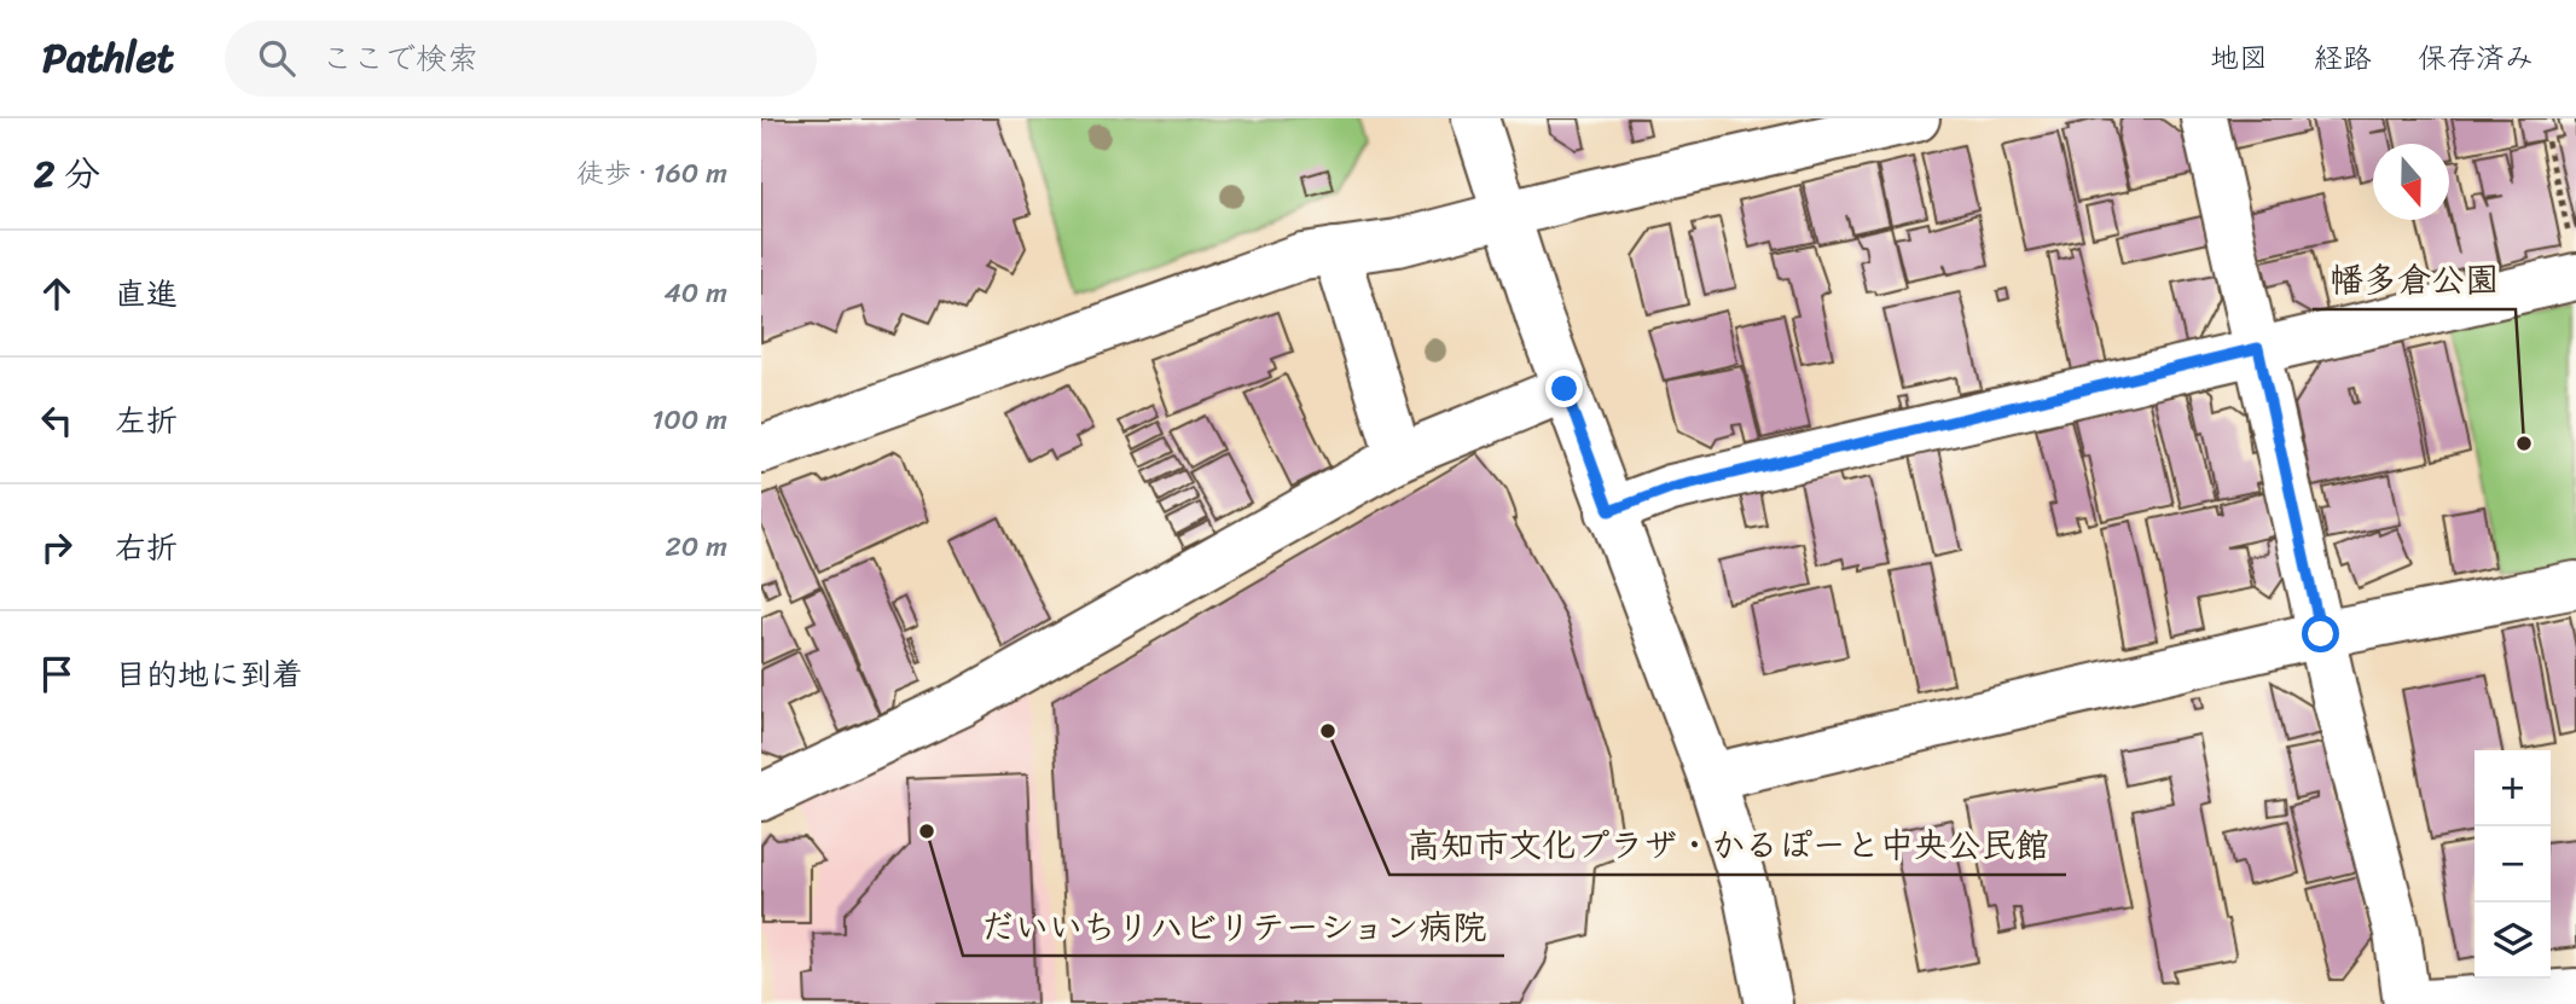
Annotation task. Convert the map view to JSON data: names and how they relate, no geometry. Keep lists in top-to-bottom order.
{
  "places": ["幡多倉公園", "高知市文化プラザ・かるぽーと中央公民館", "だいいちリハビリテーション病院"],
  "north": "bottom",
  "page": {
    "header": "Pathlet",
    "search": "ここで検索",
    "nav": ["地図", "経路", "保存済み"],
    "heading": ["2 分", "徒歩 · 160 m"],
    "list": [
      ["直進", "40 m"],
      ["左折", "100 m"],
      ["右折", "20 m"],
      "目的地に到着"
    ],
    "map_buttons": ["+", "−"]
  }
}
